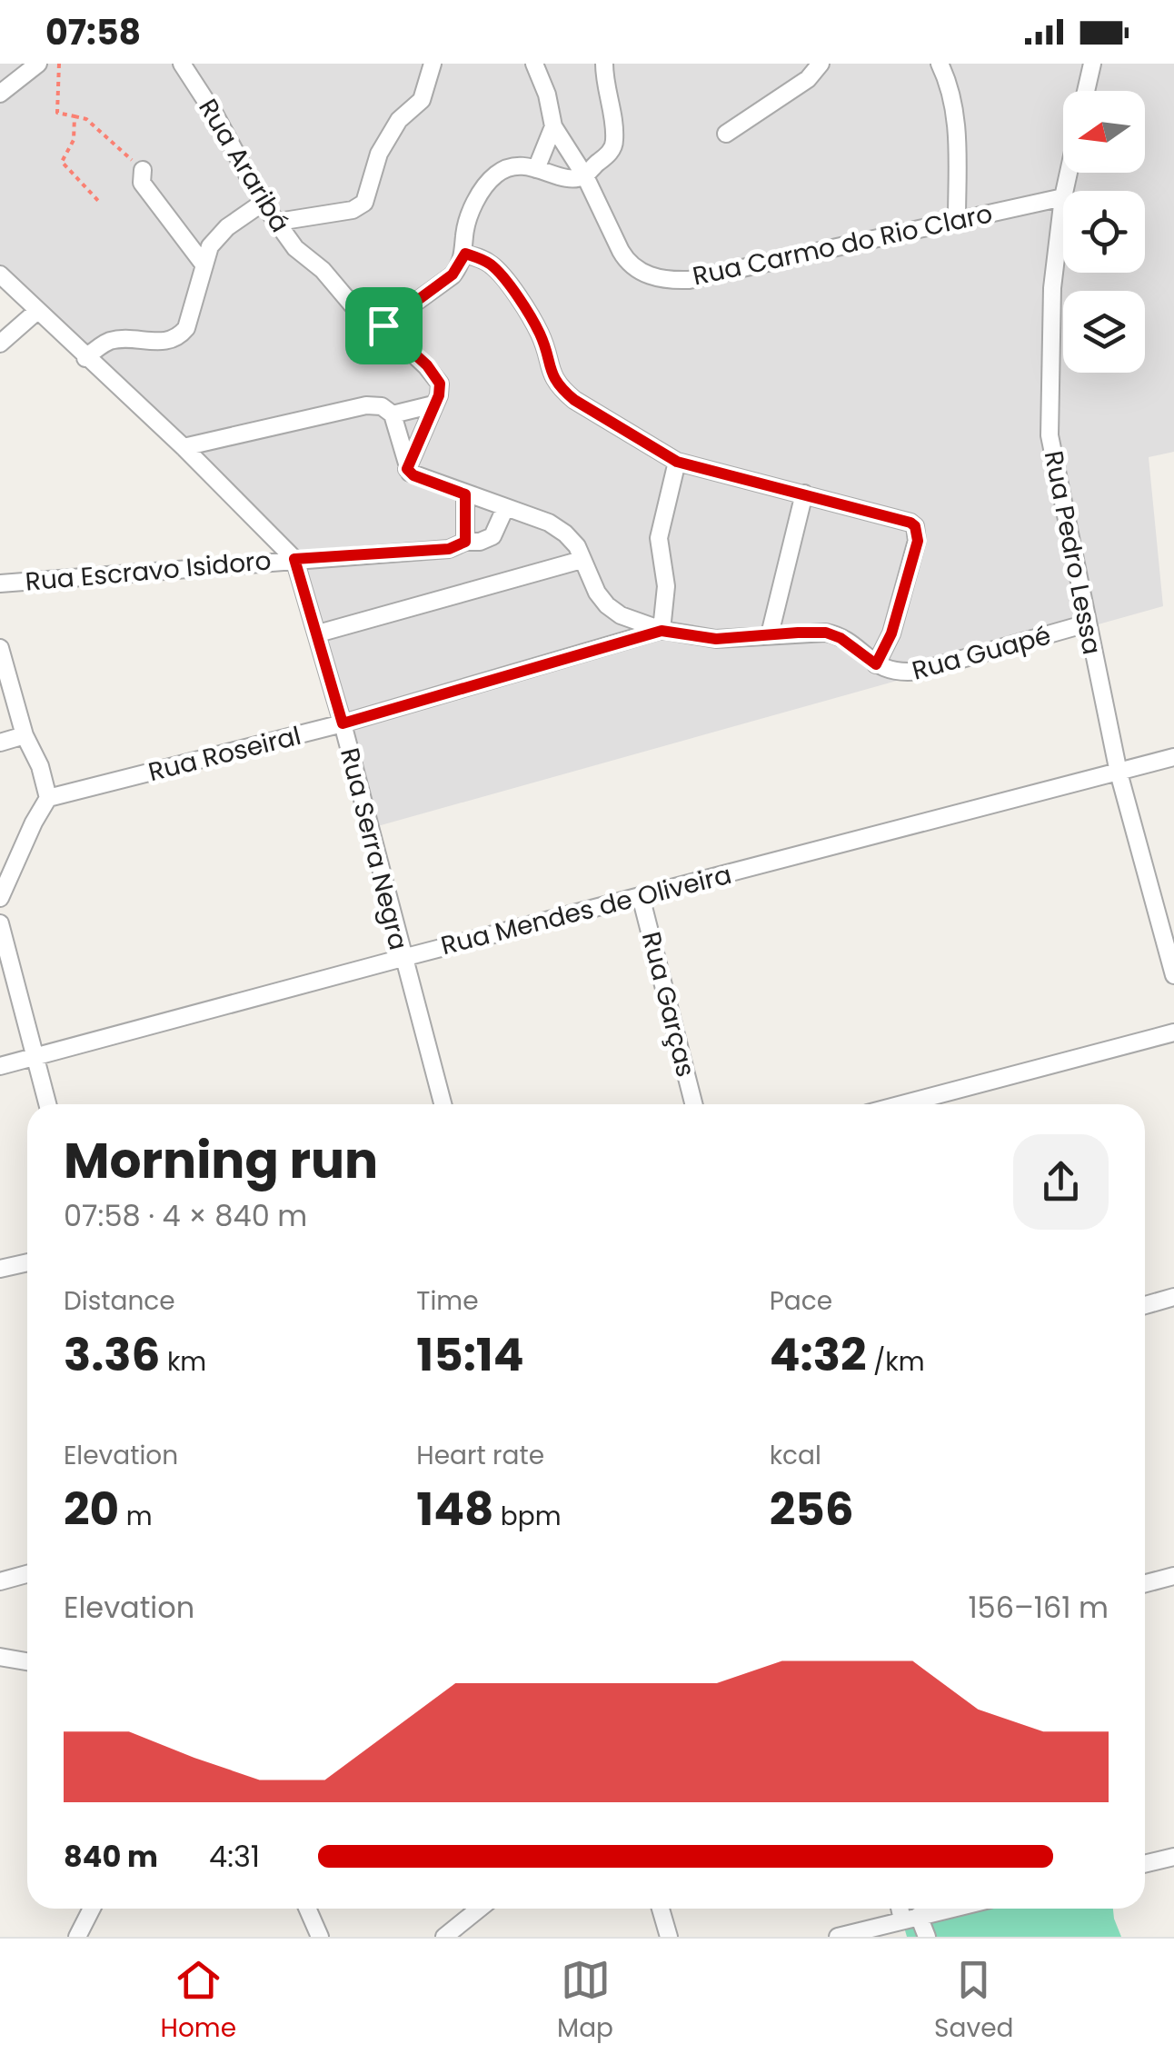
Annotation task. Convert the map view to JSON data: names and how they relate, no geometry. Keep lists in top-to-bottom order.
{
  "streets": {
    "street": [
      "Rua Araribá",
      "Rua Carmo do Rio Claro",
      "Rua Pedro Lessa",
      "Rua Escravo Isidoro",
      "Rua Guapé",
      "Rua Roseiral",
      "Rua Serra Negra",
      "Rua Mendes de Oliveira",
      "Rua Garças"
    ]
  },
  "crossings": [
    ["Rua Carmo do Rio Claro", "Rua Pedro Lessa"],
    ["Rua Pedro Lessa", "Rua Guapé"],
    ["Rua Pedro Lessa", "Rua Mendes de Oliveira"],
    ["Rua Escravo Isidoro", "Rua Guapé"],
    ["Rua Escravo Isidoro", "Rua Serra Negra"],
    ["Rua Guapé", "Rua Roseiral"],
    ["Rua Roseiral", "Rua Serra Negra"],
    ["Rua Serra Negra", "Rua Mendes de Oliveira"],
    ["Rua Mendes de Oliveira", "Rua Garças"]
  ],
  "north": "left",
  "page": {
    "status": "07:58",
    "heading": ["Morning run", "07:58 · 4 × 840 m"],
    "stats": [
      ["Distance", "3.36 km"],
      ["Time", "15:14"],
      ["Pace", "4:32 /km"],
      ["Elevation", "20 m"],
      ["Heart rate", "148 bpm"],
      ["kcal", "256"]
    ],
    "chart": ["Elevation", "156–161 m"],
    "list": [
      {
        "name": "840 m",
        "note": "4:31"
      }
    ],
    "tabs": ["Home", "Map", "Saved"]
  }
}
